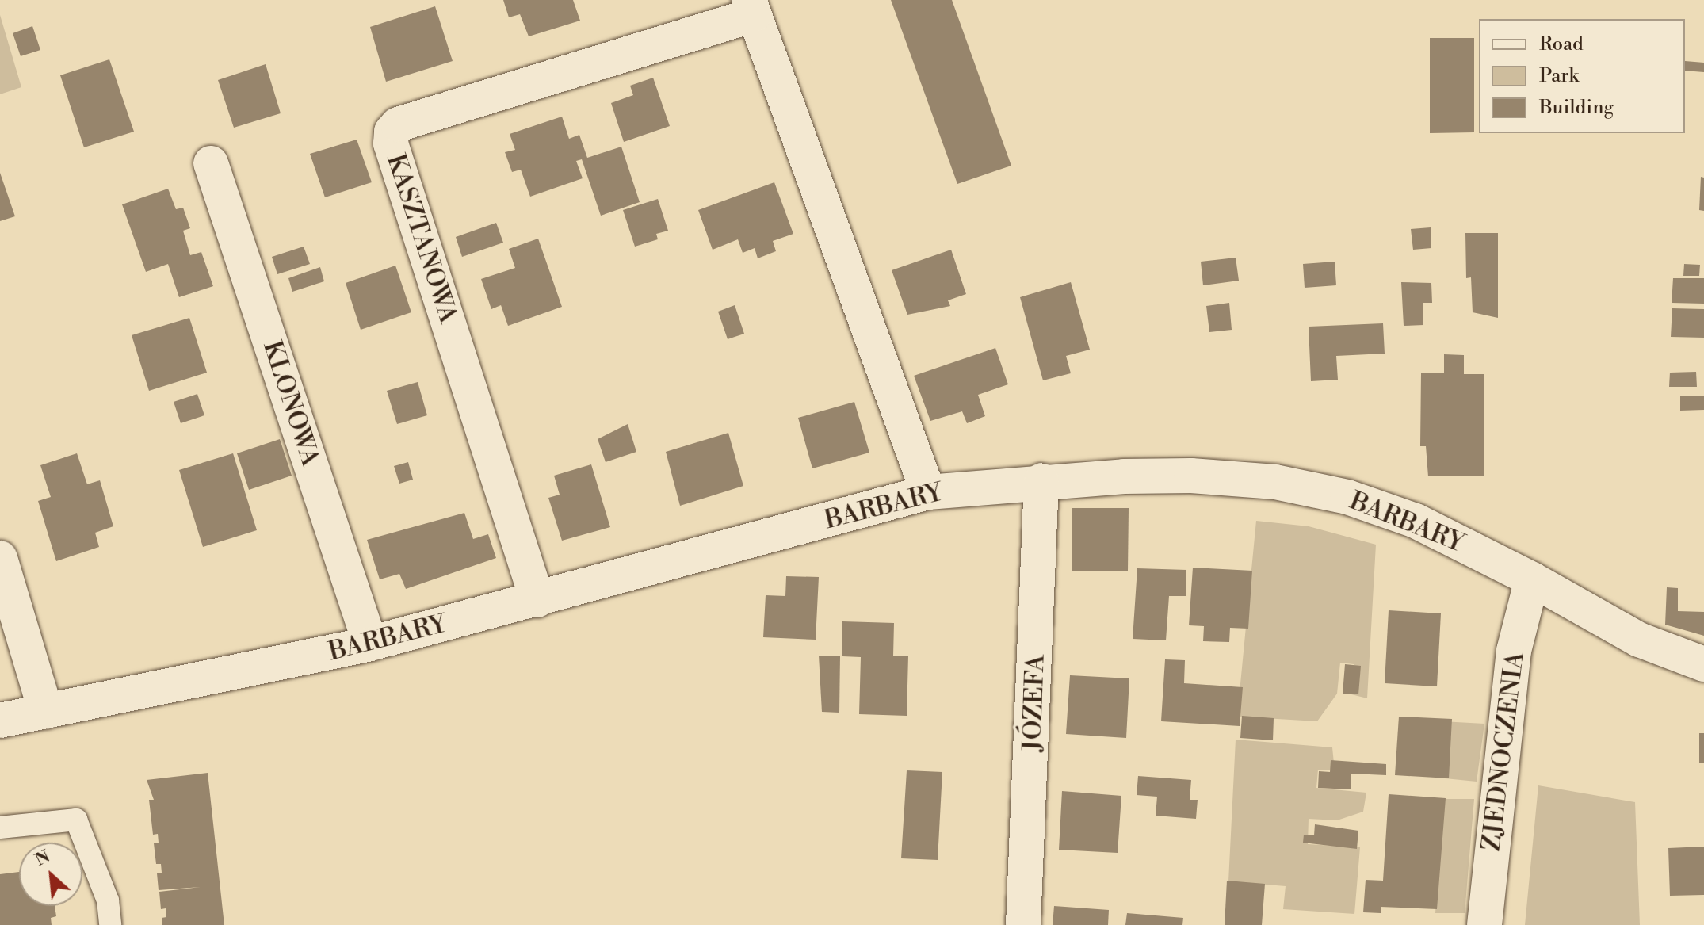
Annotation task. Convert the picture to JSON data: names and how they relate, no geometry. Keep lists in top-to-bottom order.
{
  "streets": {
    "street": [
      "KASZTANOWA",
      "KLONOWA",
      "BARBARY",
      "JÓZEFA",
      "ZJEDNOCZENIA"
    ]
  },
  "crossings": [
    ["KASZTANOWA", "BARBARY"],
    ["KLONOWA", "BARBARY"],
    ["BARBARY", "JÓZEFA"],
    ["BARBARY", "ZJEDNOCZENIA"]
  ],
  "legend": ["Road", "Park", "Building"],
  "north": "top left"
}
